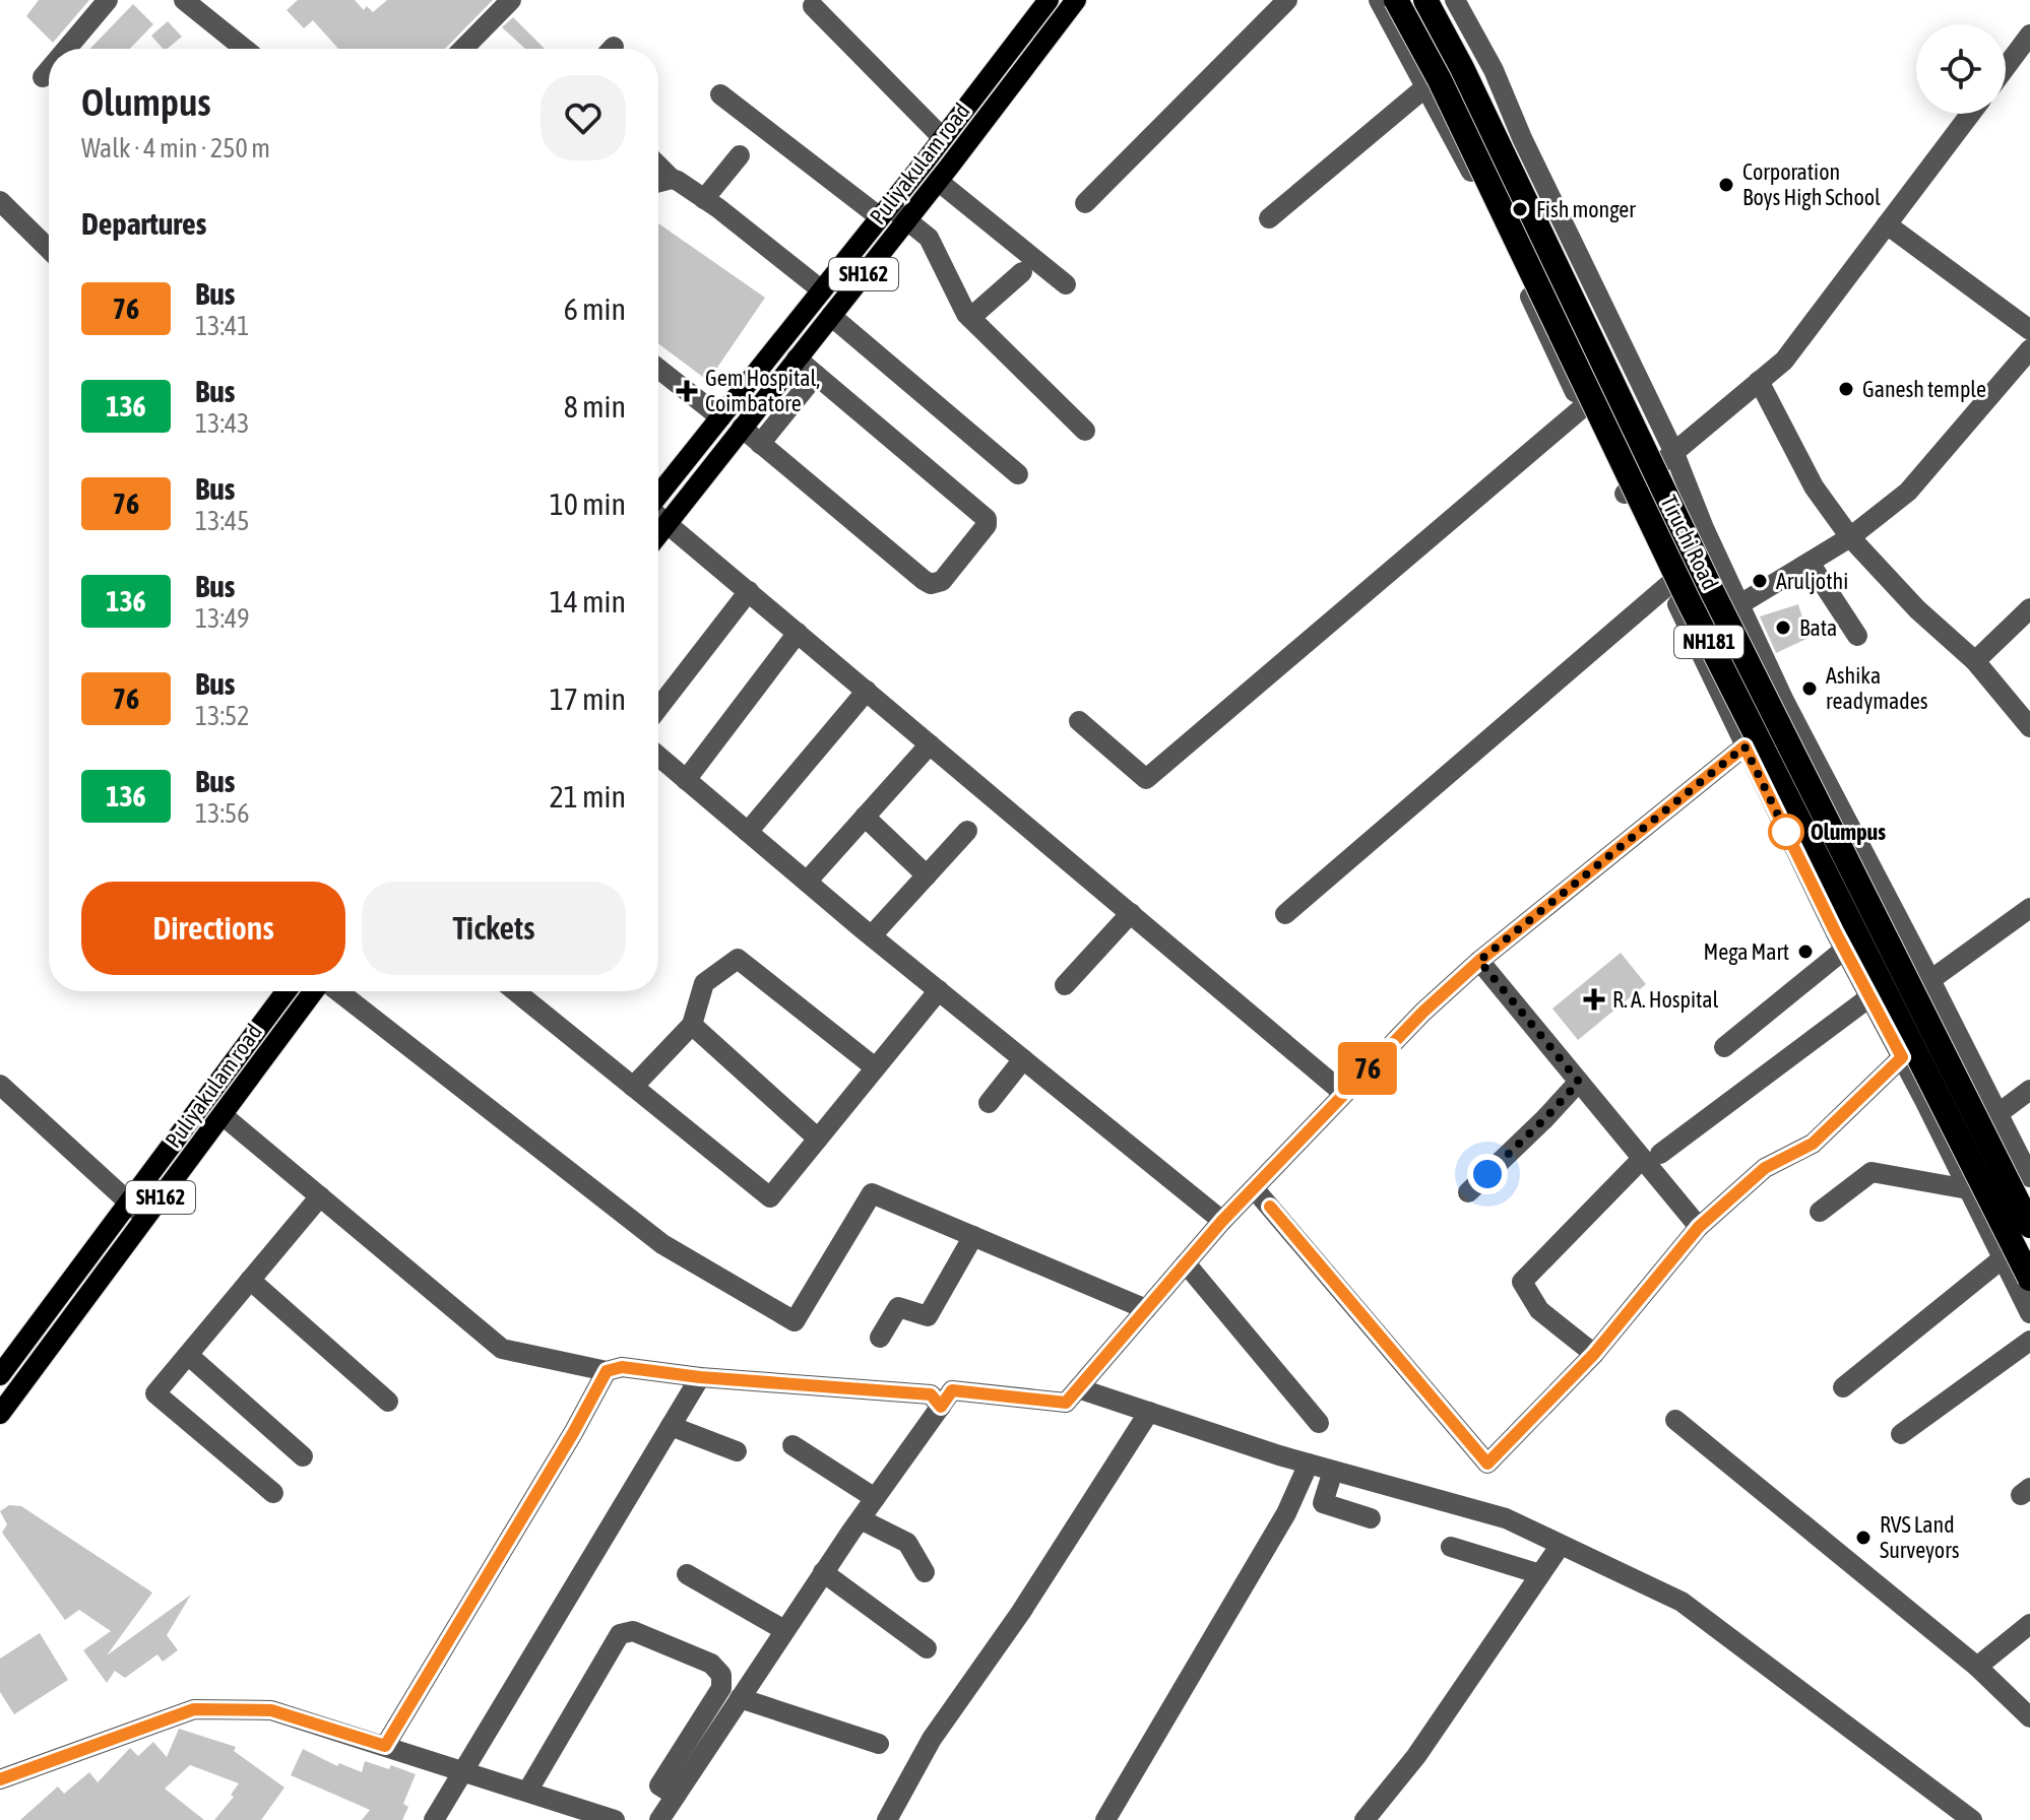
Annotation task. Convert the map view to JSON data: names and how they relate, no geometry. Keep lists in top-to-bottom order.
{
  "streets": {
    "highway": ["Tiruchi Road", "NH181"],
    "main road": ["Puliyakulam road", "SH162"]
  },
  "places": {
    "other": [
      "Corporation Boys High School",
      "Fish monger",
      "Ganesh temple",
      "Aruljothi",
      "Bata",
      "Ashika readymades",
      "Olumpus",
      "Mega Mart",
      "RVS Land Surveyors"
    ],
    "health": ["Gem Hospital, Coimbatore", "R. A. Hospital"]
  },
  "lines": ["bus line 76"],
  "page": {
    "on_map": "76",
    "heading": [
      ["Olumpus", "Walk · 4 min · 250 m"],
      "Departures"
    ],
    "list": [
      {
        "mark": "76",
        "name": "Bus",
        "note": "13:41",
        "value": "6 min"
      },
      {
        "mark": "136",
        "name": "Bus",
        "note": "13:43",
        "value": "8 min"
      },
      {
        "mark": "76",
        "name": "Bus",
        "note": "13:45",
        "value": "10 min"
      },
      {
        "mark": "136",
        "name": "Bus",
        "note": "13:49",
        "value": "14 min"
      },
      {
        "mark": "76",
        "name": "Bus",
        "note": "13:52",
        "value": "17 min"
      },
      {
        "mark": "136",
        "name": "Bus",
        "note": "13:56",
        "value": "21 min"
      }
    ],
    "buttons": ["Directions", "Tickets"]
  }
}
